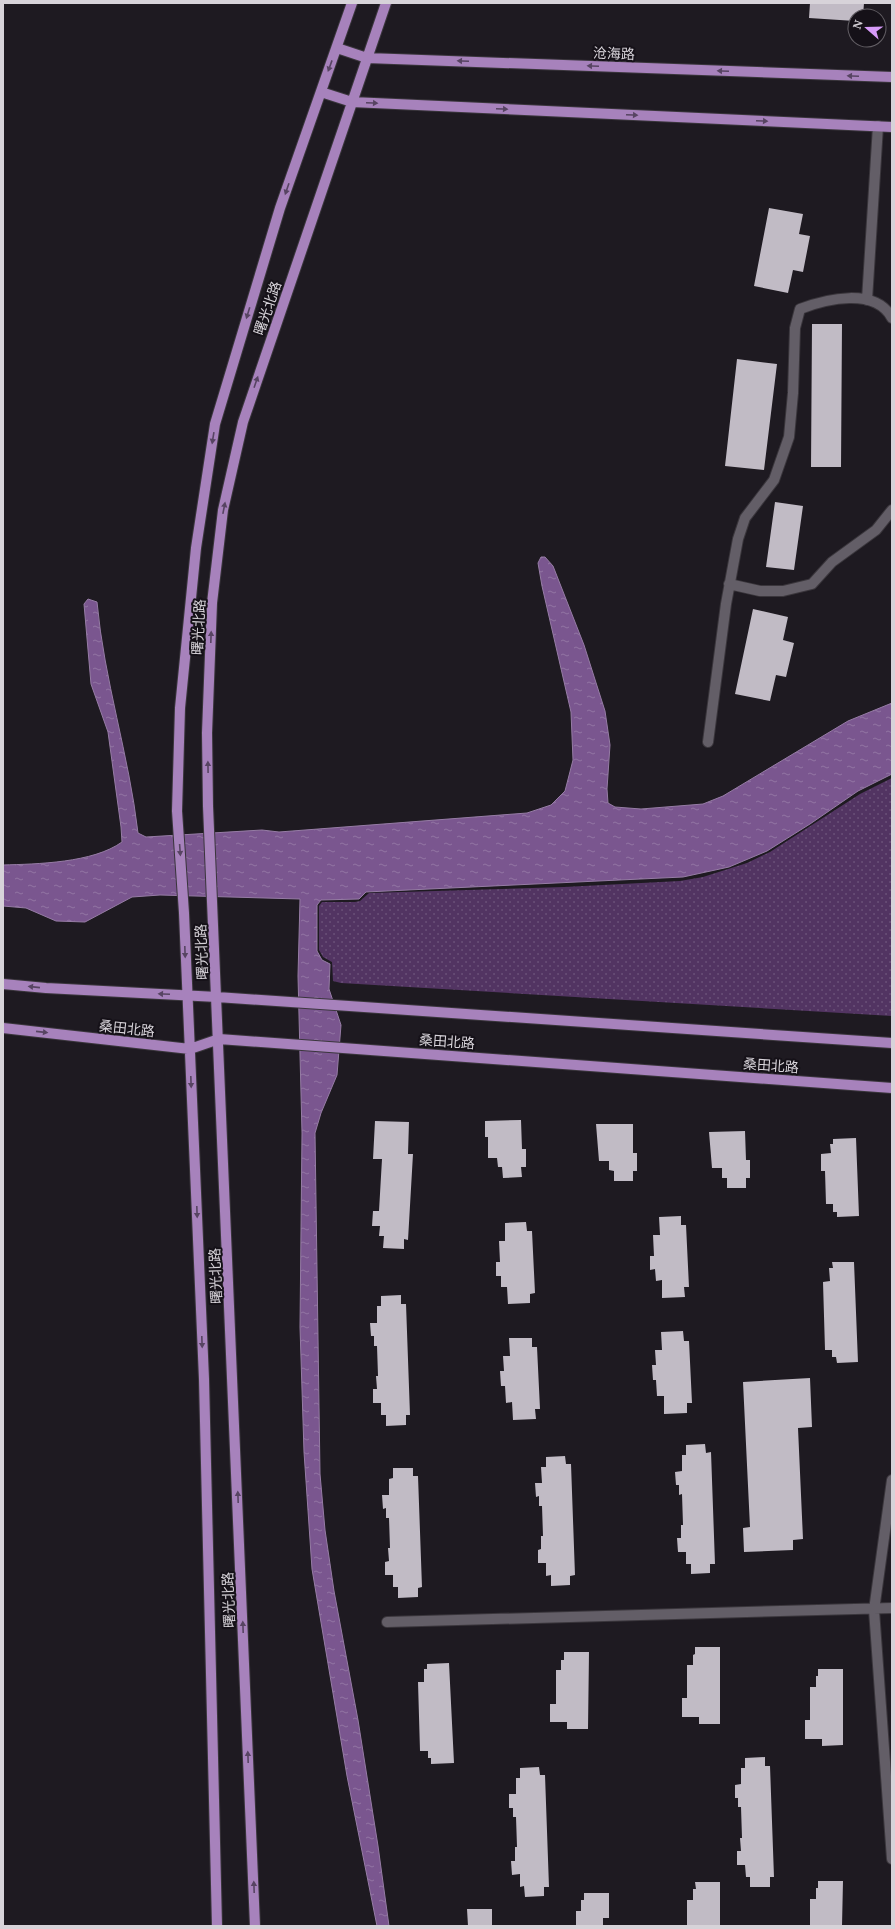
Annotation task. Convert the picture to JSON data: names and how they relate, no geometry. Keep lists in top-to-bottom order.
{
  "streets": {
    "main road": ["沧海路", "曙光北路", "桑田北路"]
  },
  "crossings": [
    ["沧海路", "曙光北路"],
    ["曙光北路", "桑田北路"]
  ],
  "north": "left"
}
